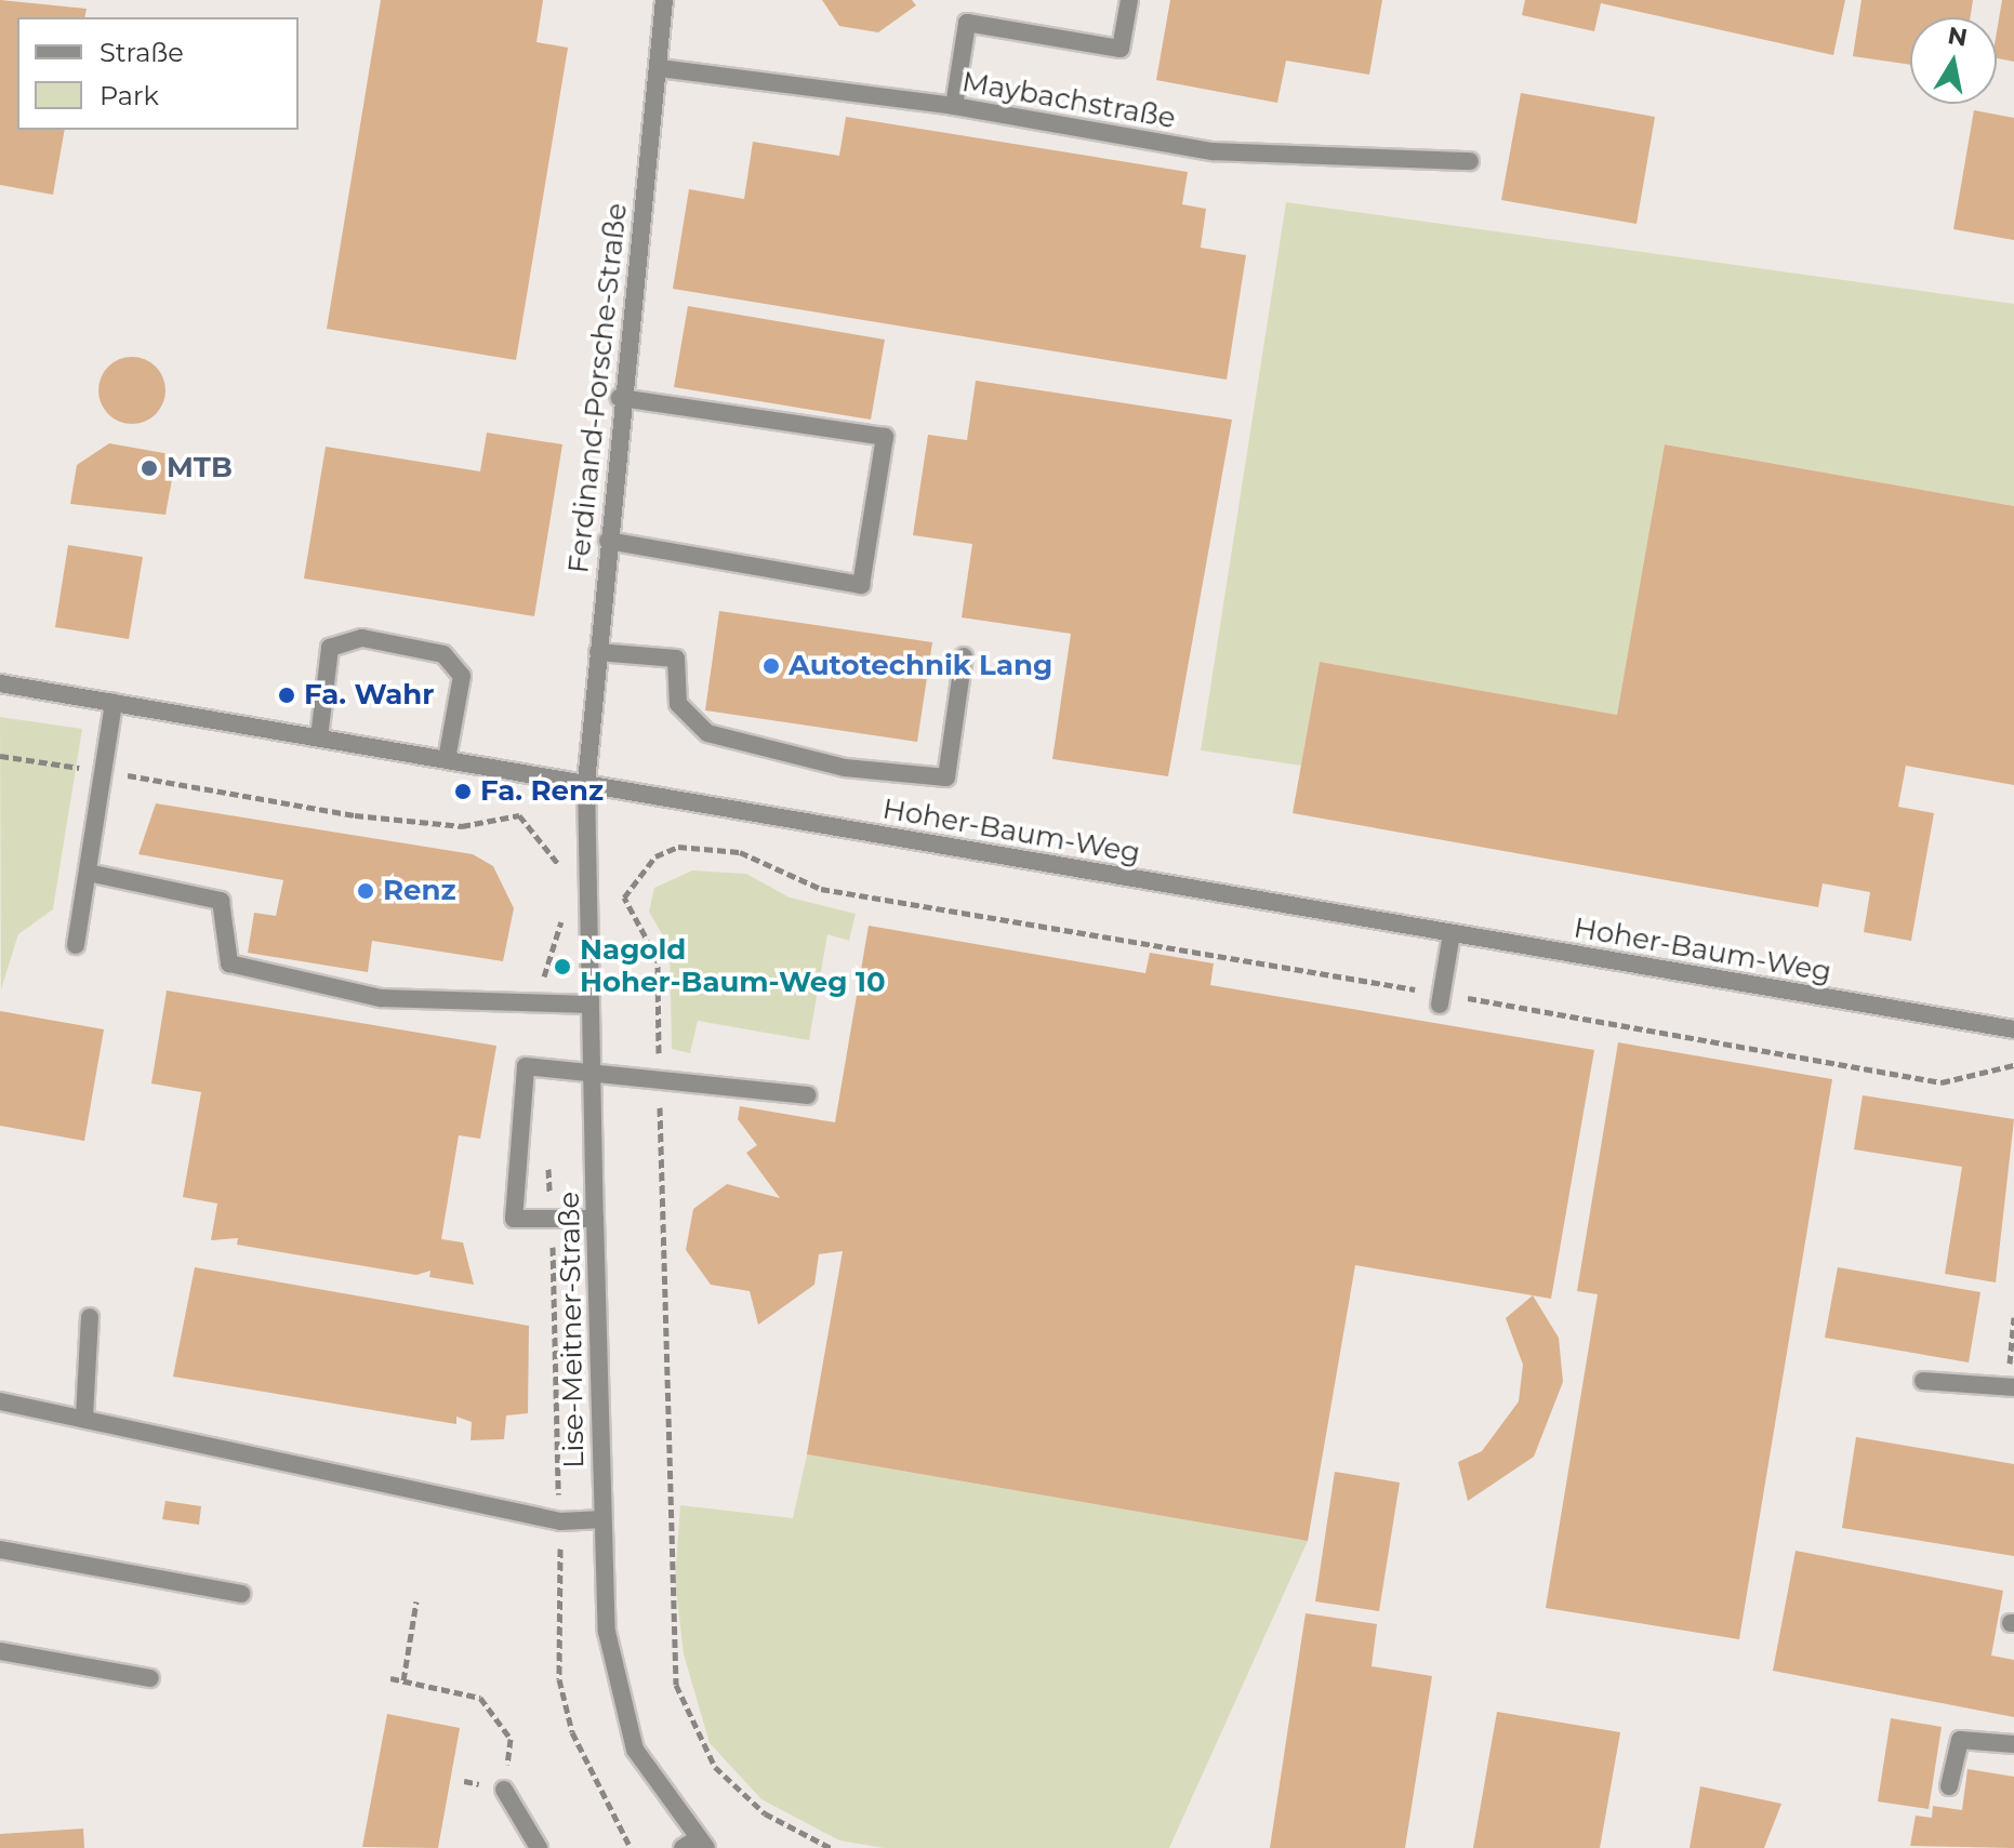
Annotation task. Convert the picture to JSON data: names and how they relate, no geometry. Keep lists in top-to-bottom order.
{
  "streets": {
    "street": [
      "Maybachstraße",
      "Ferdinand-Porsche-Straße",
      "Hoher-Baum-Weg",
      "Lise-Meitner-Straße"
    ]
  },
  "crossings": [
    ["Maybachstraße", "Ferdinand-Porsche-Straße"],
    ["Ferdinand-Porsche-Straße", "Hoher-Baum-Weg"],
    ["Ferdinand-Porsche-Straße", "Lise-Meitner-Straße"],
    ["Hoher-Baum-Weg", "Lise-Meitner-Straße"]
  ],
  "places": [
    "MTB",
    "Autotechnik Lang",
    "Fa. Wahr",
    "Fa. Renz",
    "Renz",
    "Nagold Hoher-Baum-Weg 10"
  ],
  "legend": ["Straße", "Park"],
  "north": "top"
}
